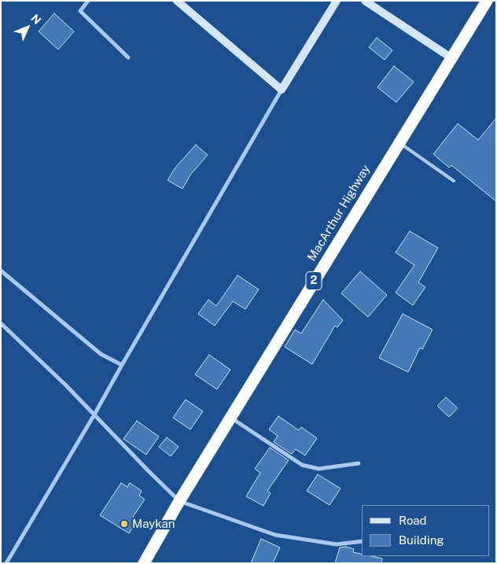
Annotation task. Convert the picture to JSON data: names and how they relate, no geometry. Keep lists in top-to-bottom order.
{
  "streets": {
    "highway": ["MacArthur Highway", "2"]
  },
  "places": ["Maykan"],
  "legend": ["Road", "Building"],
  "north": "top right"
}
